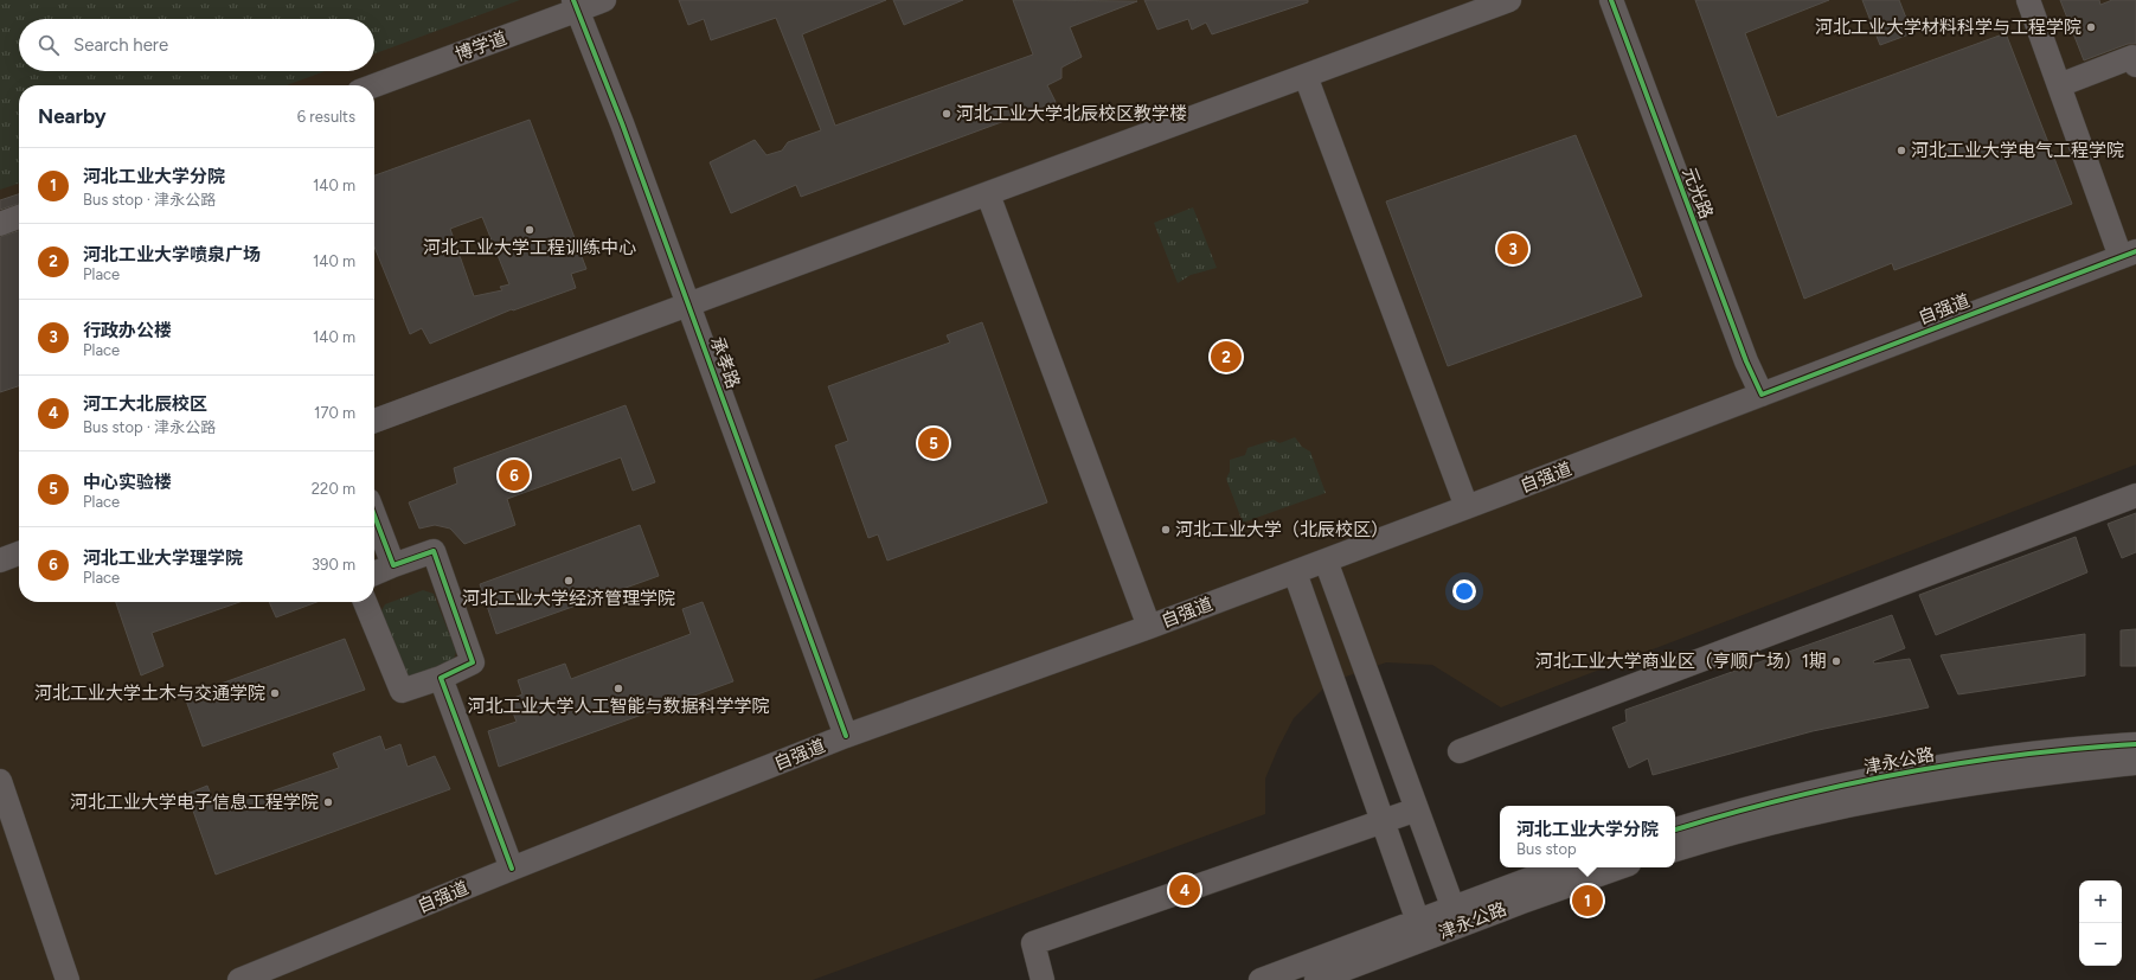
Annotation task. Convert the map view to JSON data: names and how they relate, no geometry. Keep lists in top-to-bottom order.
{
  "streets": {
    "street": [
      "博学道",
      "元光路",
      "自强道",
      "承孝路",
      "津永公路"
    ]
  },
  "crossings": [
    ["博学道", "承孝路"],
    ["元光路", "自强道"],
    ["自强道", "承孝路"]
  ],
  "places": [
    "河北工业大学材料科学与工程学院",
    "河北工业大学北辰校区教学楼",
    "河北工业大学电气工程学院",
    "河北工业大学工程训练中心",
    "河北工业大学（北辰校区）",
    "河北工业大学经济管理学院",
    "河北工业大学商业区（亨顺广场）1期",
    "河北工业大学人工智能与数据科学学院",
    "河北工业大学土木与交通学院",
    "河北工业大学电子信息工程学院"
  ],
  "page": {
    "search": "Search here",
    "heading": ["Nearby", "6 results"],
    "list": [
      {
        "mark": "1",
        "name": "河北工业大学分院",
        "note": "Bus stop · 津永公路",
        "value": "140 m"
      },
      {
        "mark": "2",
        "name": "河北工业大学喷泉广场",
        "note": "Place",
        "value": "140 m"
      },
      {
        "mark": "3",
        "name": "行政办公楼",
        "note": "Place",
        "value": "140 m"
      },
      {
        "mark": "4",
        "name": "河工大北辰校区",
        "note": "Bus stop · 津永公路",
        "value": "170 m"
      },
      {
        "mark": "5",
        "name": "中心实验楼",
        "note": "Place",
        "value": "220 m"
      },
      {
        "mark": "6",
        "name": "河北工业大学理学院",
        "note": "Place",
        "value": "390 m"
      }
    ],
    "pins": [
      "3",
      "2",
      "5",
      "6",
      "4",
      "1"
    ],
    "popup": ["河北工业大学分院", "Bus stop"],
    "map_buttons": ["+", "−"]
  }
}
